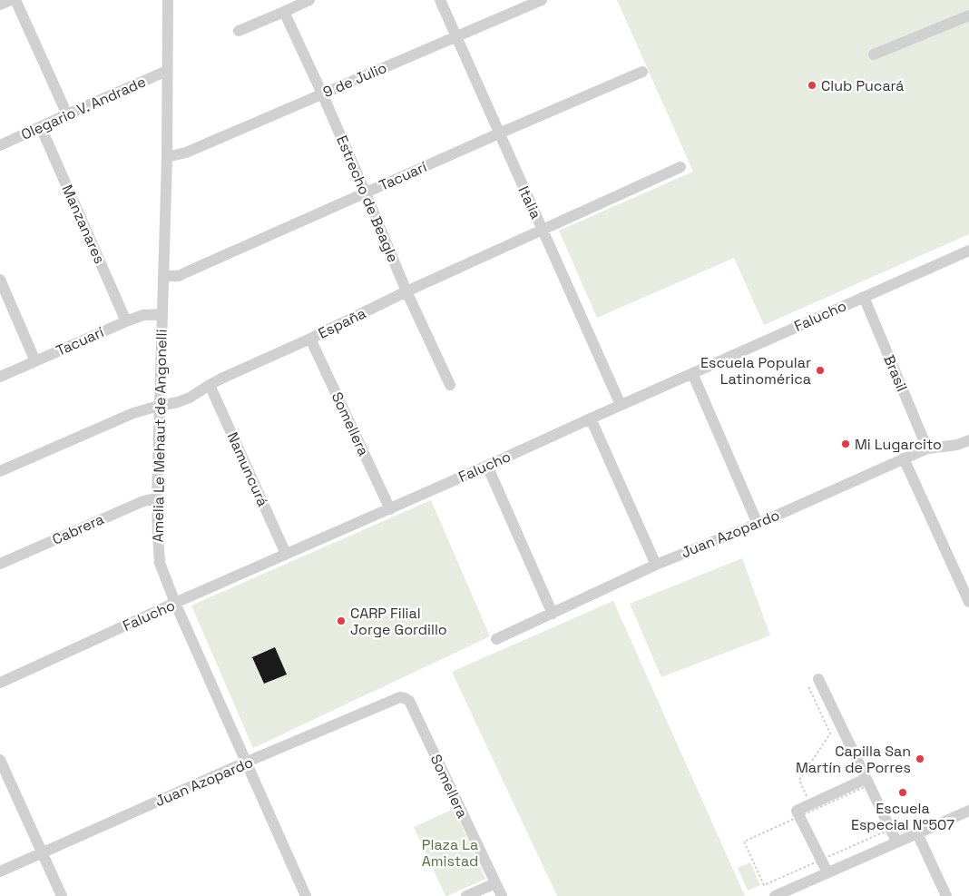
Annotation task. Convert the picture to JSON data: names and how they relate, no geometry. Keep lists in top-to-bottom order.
{
  "streets": {
    "street": [
      "9 de Julio",
      "Olegario V. Andrade",
      "Tacuarí",
      "Estrecho de Beagle",
      "Italia",
      "Manzanares",
      "Falucho",
      "España",
      "Brasil",
      "Somellera",
      "Amelia Le Mehaut de Angonelli",
      "Namuncurá",
      "Cabrera",
      "Juan Azopardo"
    ]
  },
  "crossings": [
    ["9 de Julio", "Estrecho de Beagle"],
    ["9 de Julio", "Italia"],
    ["9 de Julio", "Amelia Le Mehaut de Angonelli"],
    ["Olegario V. Andrade", "Manzanares"],
    ["Olegario V. Andrade", "Amelia Le Mehaut de Angonelli"],
    ["Tacuarí", "Estrecho de Beagle"],
    ["Tacuarí", "Italia"],
    ["Tacuarí", "Manzanares"],
    ["Tacuarí", "Amelia Le Mehaut de Angonelli"],
    ["Estrecho de Beagle", "España"],
    ["Italia", "Falucho"],
    ["Italia", "España"],
    ["Falucho", "Brasil"],
    ["Falucho", "Somellera"],
    ["Falucho", "Amelia Le Mehaut de Angonelli"],
    ["Falucho", "Namuncurá"],
    ["España", "Somellera"],
    ["España", "Amelia Le Mehaut de Angonelli"],
    ["España", "Namuncurá"],
    ["Brasil", "Juan Azopardo"],
    ["Somellera", "Juan Azopardo"],
    ["Amelia Le Mehaut de Angonelli", "Cabrera"],
    ["Amelia Le Mehaut de Angonelli", "Juan Azopardo"]
  ],
  "parks": ["Plaza La Amistad"],
  "places": [
    "Club Pucará",
    "Escuela Popular Latinomérica",
    "Mi Lugarcito",
    "CARP Filial Jorge Gordillo",
    "Capilla San Martín de Porres",
    "Escuela Especial Nº507"
  ]
}
